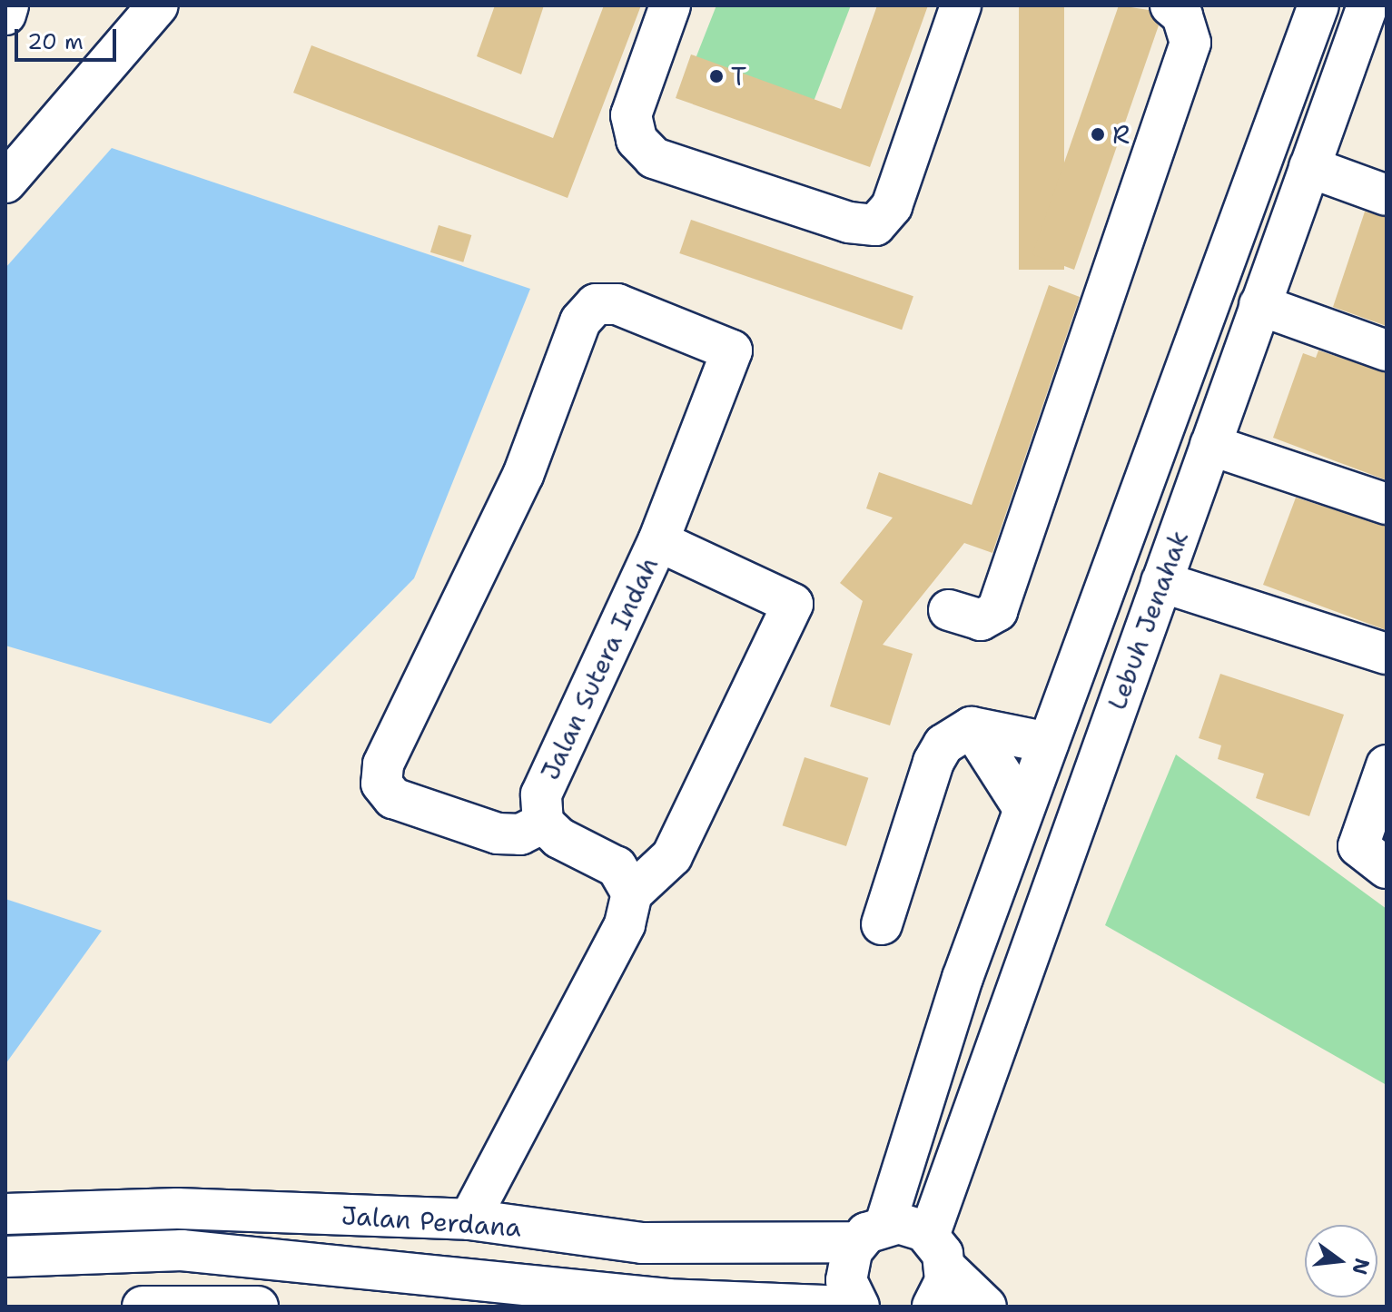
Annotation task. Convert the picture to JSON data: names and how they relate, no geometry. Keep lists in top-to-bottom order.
{
  "streets": {
    "street": ["Lebuh Jenahak", "Jalan Sutera Indah", "Jalan Perdana"]
  },
  "crossings": [
    ["Lebuh Jenahak", "Jalan Perdana"]
  ],
  "places": ["T", "R"],
  "scale_bar": "20 m",
  "north": "right"
}
